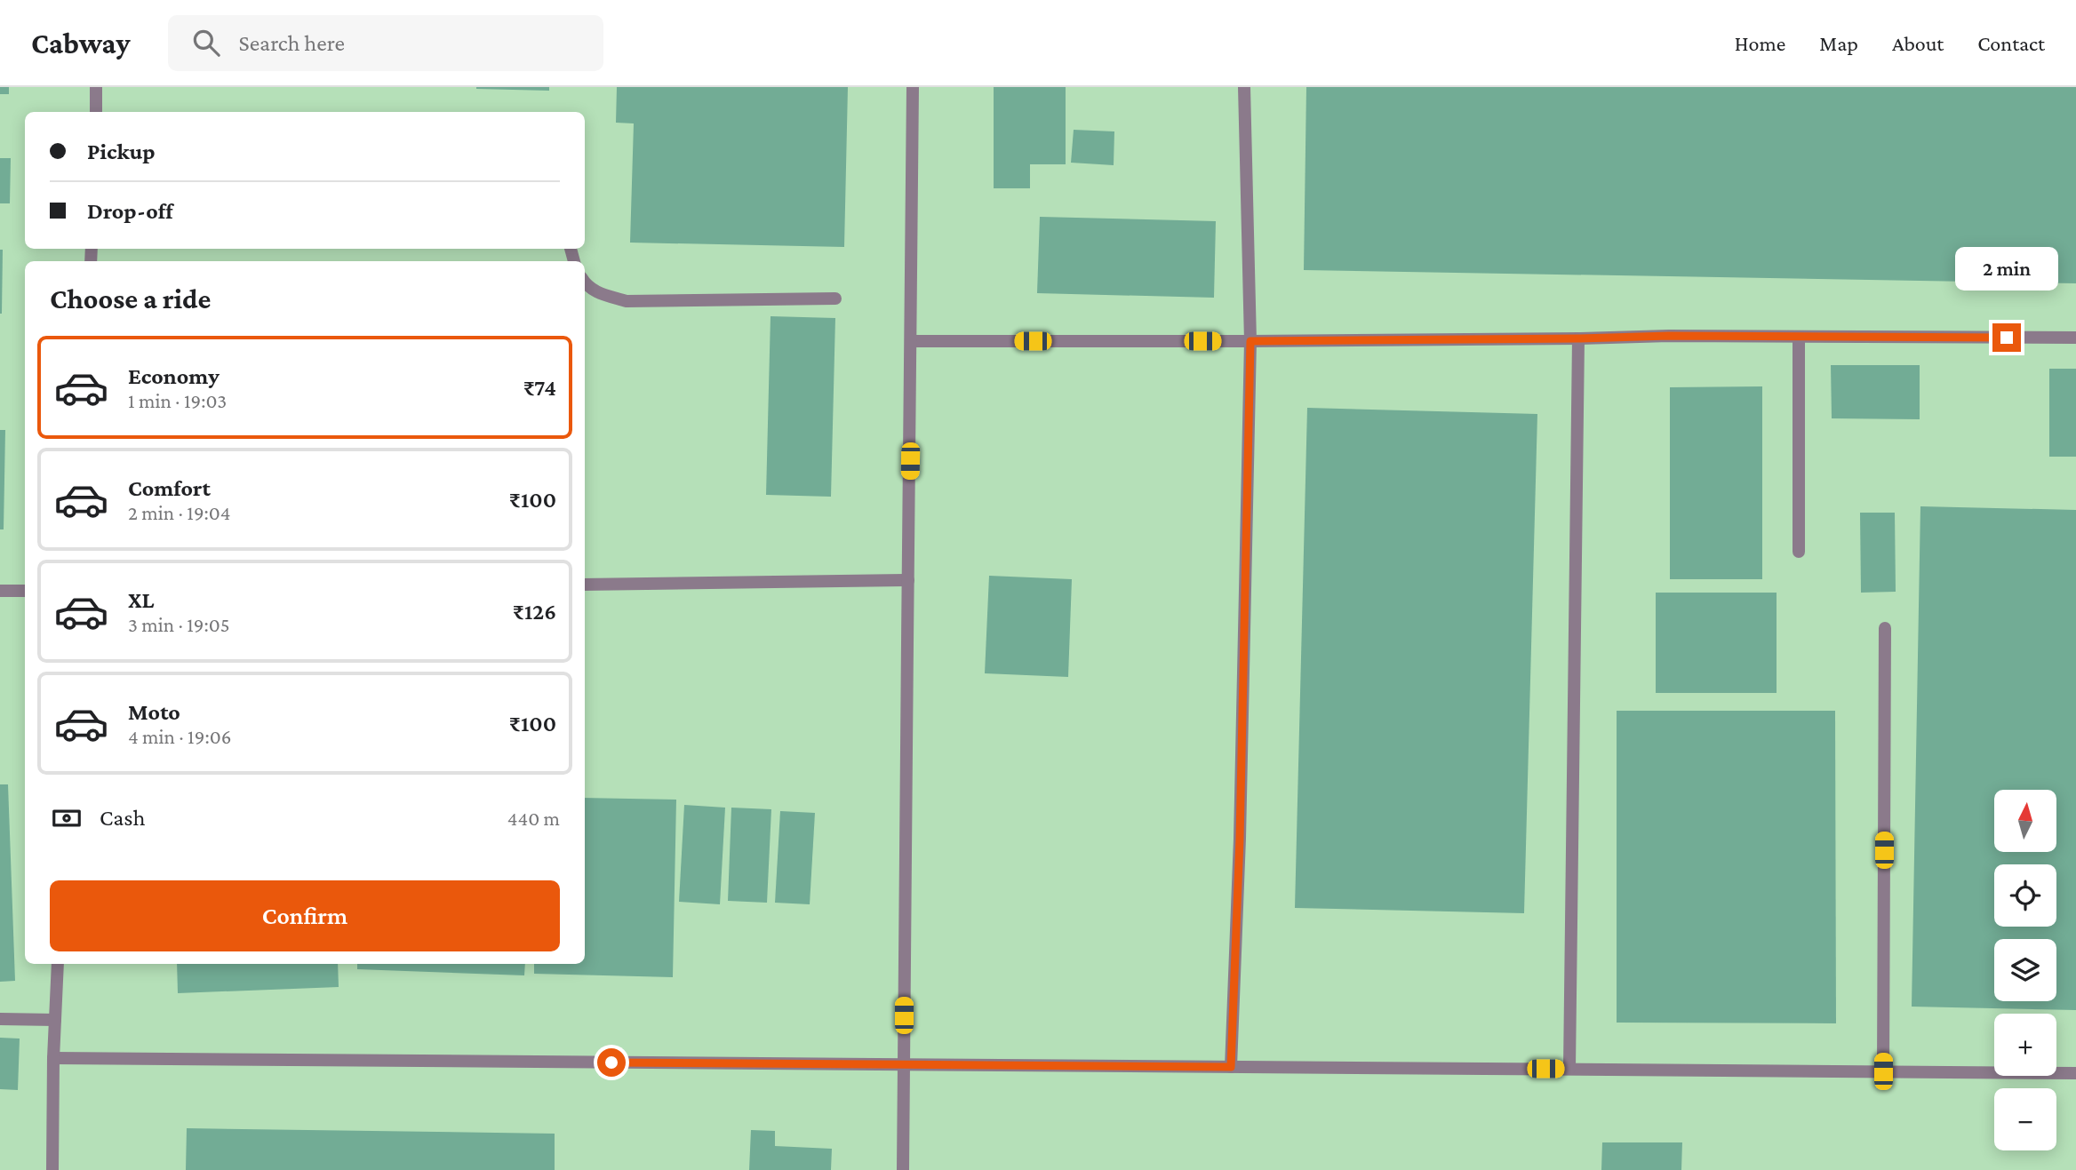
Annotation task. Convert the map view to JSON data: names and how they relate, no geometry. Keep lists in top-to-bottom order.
{
  "north": "top",
  "page": {
    "header": "Cabway",
    "search": "Search here",
    "nav": [
      "Home",
      "Map",
      "About",
      "Contact"
    ],
    "banner": ["Pickup", "Drop-off"],
    "bubble": "2 min",
    "heading": "Choose a ride",
    "list": [
      {
        "name": "Economy",
        "note": "1 min · 19:03",
        "value": "₹74"
      },
      {
        "name": "Comfort",
        "note": "2 min · 19:04",
        "value": "₹100"
      },
      {
        "name": "XL",
        "note": "3 min · 19:05",
        "value": "₹126"
      },
      {
        "name": "Moto",
        "note": "4 min · 19:06",
        "value": "₹100"
      }
    ],
    "pay": ["Cash", "440 m"],
    "map_buttons": ["+", "−"],
    "buttons": "Confirm"
  }
}
